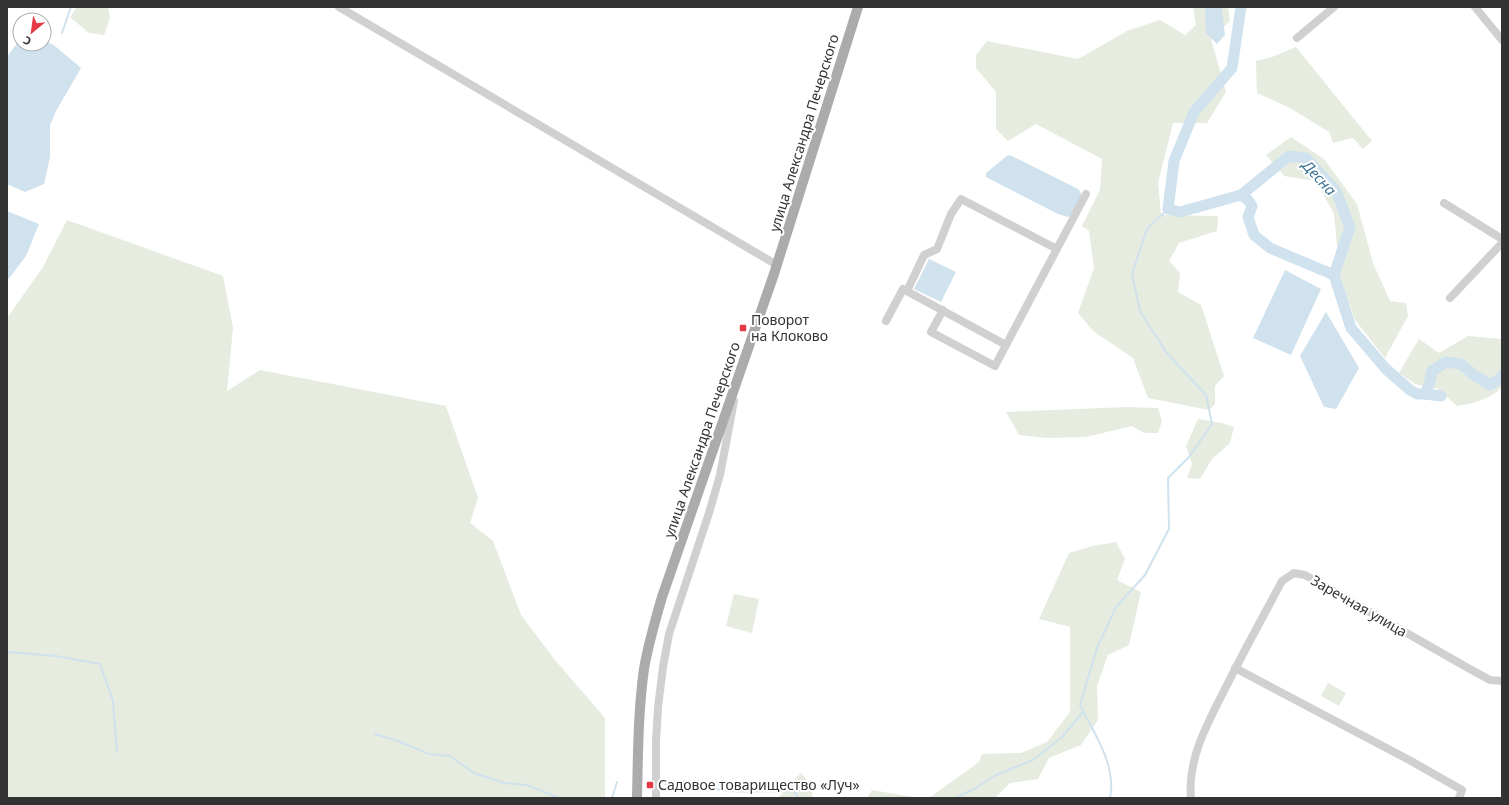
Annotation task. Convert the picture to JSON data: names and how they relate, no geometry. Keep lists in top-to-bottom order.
{
  "streets": {
    "main road": ["улица Александра Печерского"],
    "street": ["Заречная улица"]
  },
  "water": ["Десна"],
  "places": {
    "transit": ["Поворот на Клоково", "Садовое товарищество «Луч»"]
  },
  "north": "bottom left"
}
